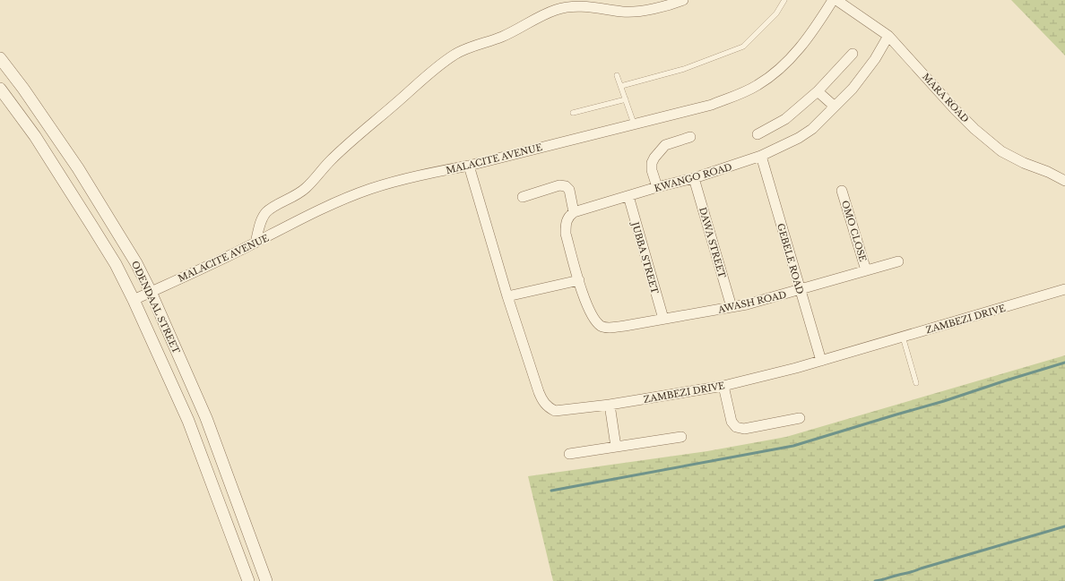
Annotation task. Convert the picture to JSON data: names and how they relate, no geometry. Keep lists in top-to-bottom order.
{
  "streets": {
    "street": [
      "MARA ROAD",
      "MALACITE AVENUE",
      "KWANGO ROAD",
      "OMO CLOSE",
      "DAWA STREET",
      "JUBBA STREET",
      "GEBELE ROAD",
      "AWASH ROAD",
      "ODENDAAL STREET",
      "ZAMBEZI DRIVE"
    ]
  },
  "crossings": [
    ["MARA ROAD", "KWANGO ROAD"],
    ["MALACITE AVENUE", "ODENDAAL STREET"],
    ["MALACITE AVENUE", "ZAMBEZI DRIVE"],
    ["KWANGO ROAD", "DAWA STREET"],
    ["KWANGO ROAD", "JUBBA STREET"],
    ["KWANGO ROAD", "GEBELE ROAD"],
    ["OMO CLOSE", "AWASH ROAD"],
    ["DAWA STREET", "AWASH ROAD"],
    ["JUBBA STREET", "AWASH ROAD"],
    ["GEBELE ROAD", "AWASH ROAD"],
    ["GEBELE ROAD", "ZAMBEZI DRIVE"]
  ]
}
